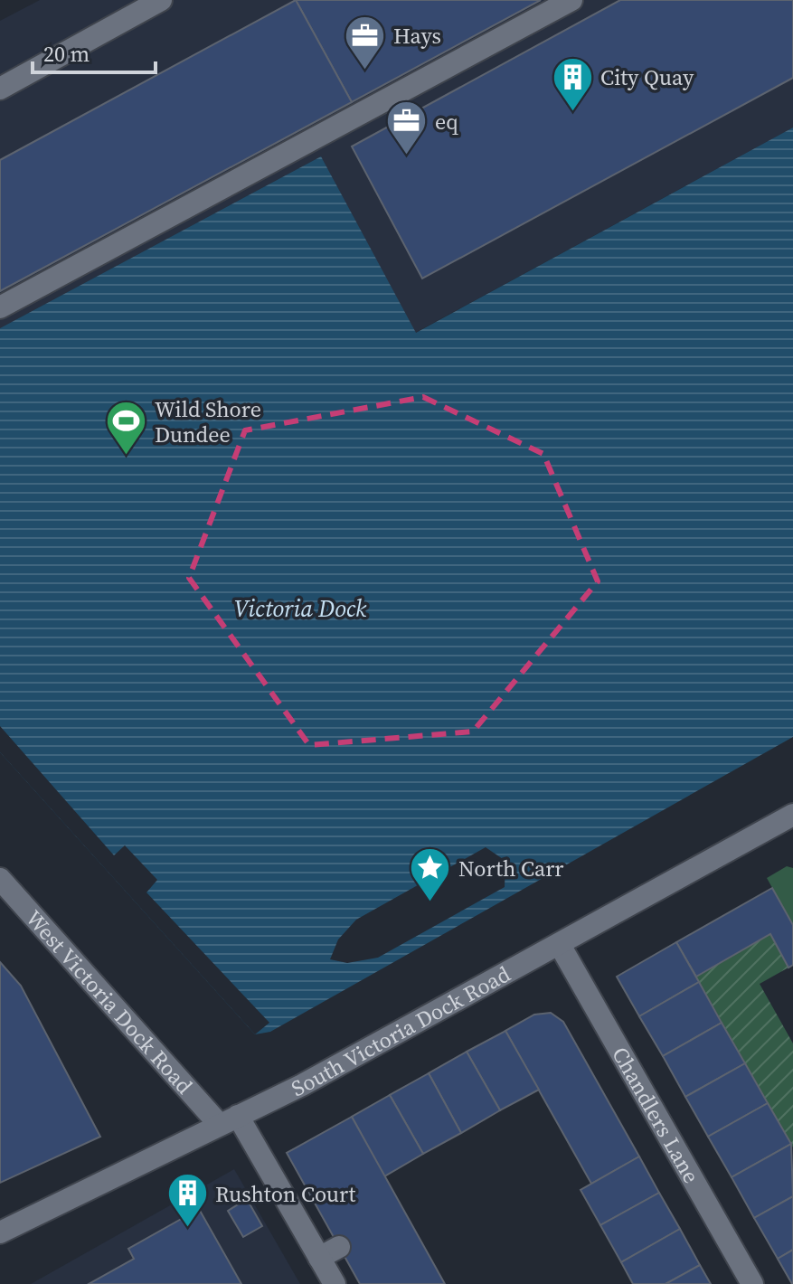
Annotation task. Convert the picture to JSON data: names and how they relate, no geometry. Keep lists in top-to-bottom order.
{
  "streets": {
    "street": ["West Victoria Dock Road", "South Victoria Dock Road", "Chandlers Lane"]
  },
  "crossings": [
    ["West Victoria Dock Road", "South Victoria Dock Road"],
    ["South Victoria Dock Road", "Chandlers Lane"]
  ],
  "water": ["Victoria Dock"],
  "places": {
    "office": ["Hays", "eq"],
    "building": ["City Quay", "Rushton Court"],
    "sports": ["Wild Shore Dundee"],
    "place": ["North Carr"]
  },
  "scale_bar": "20 m"
}
